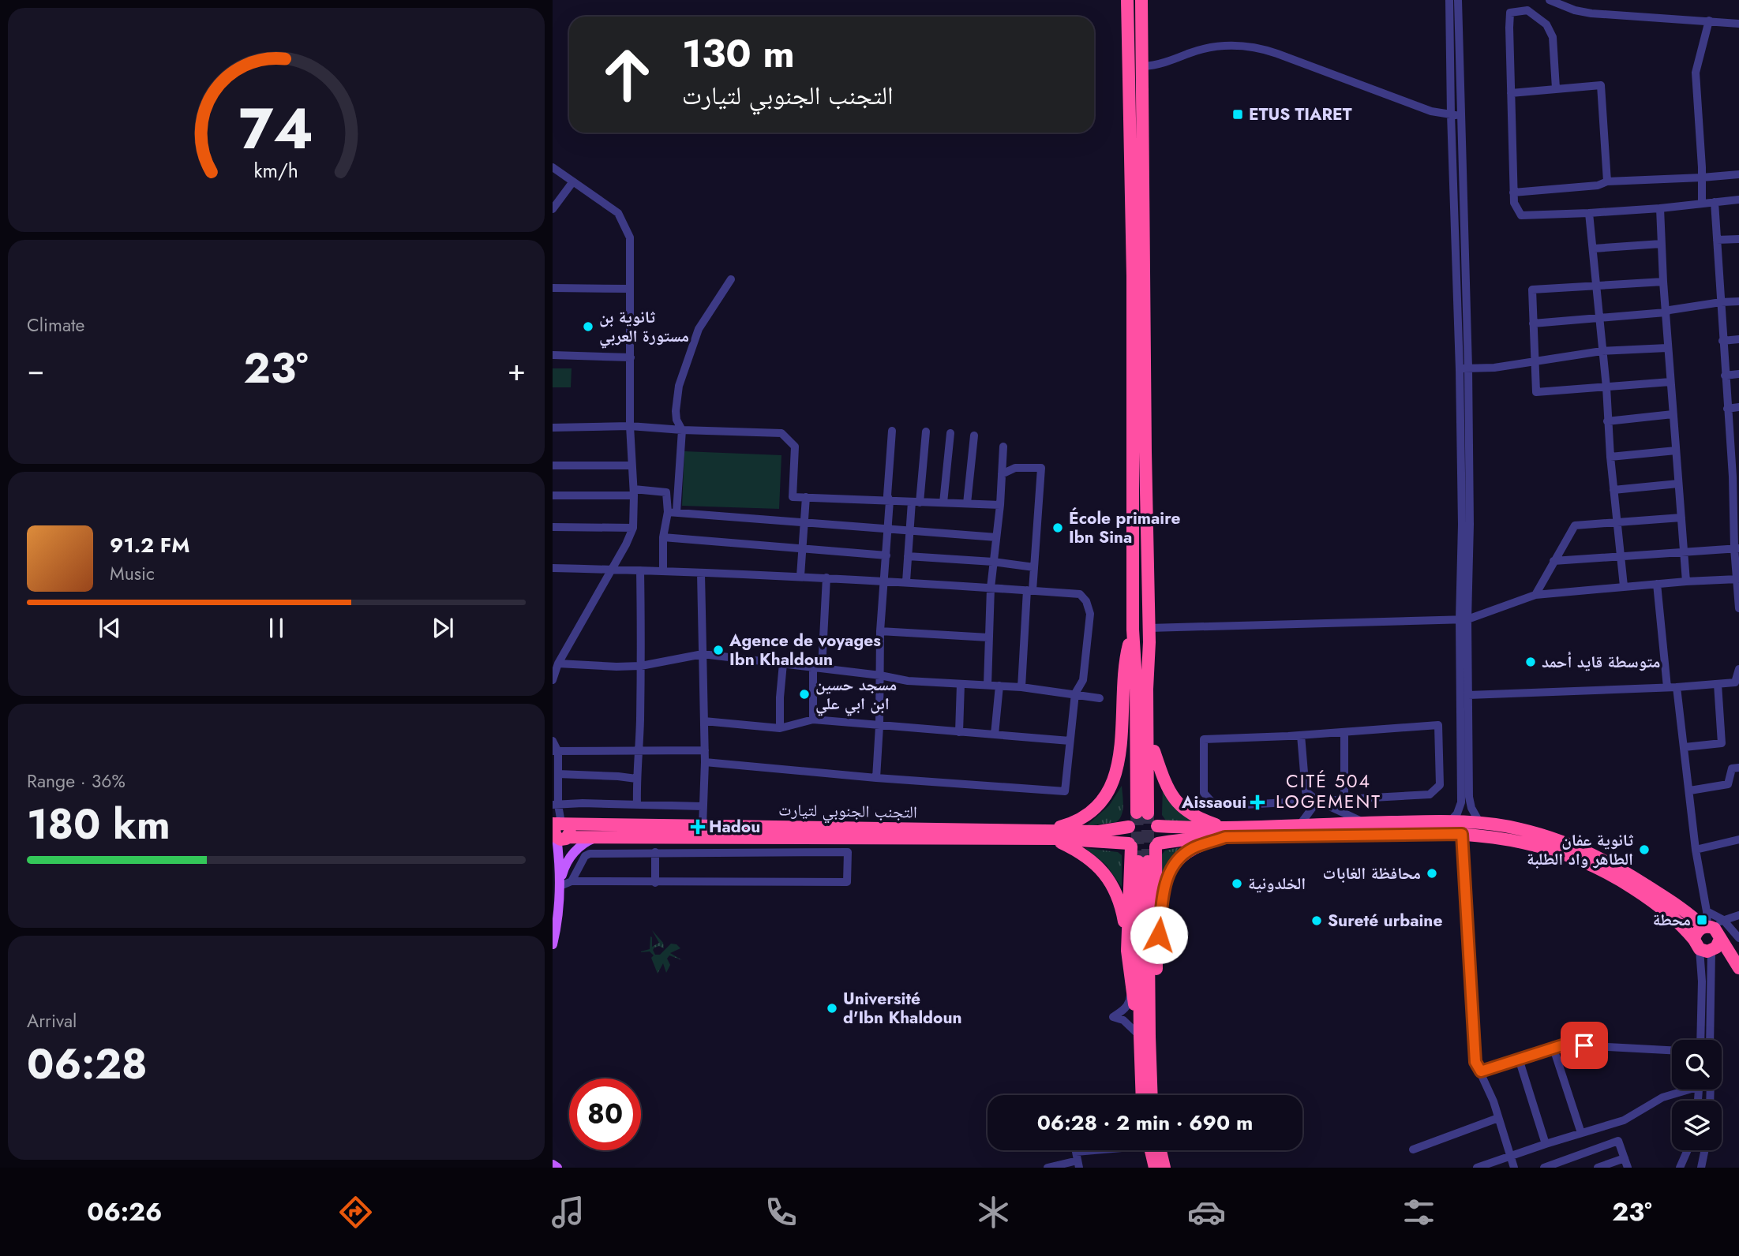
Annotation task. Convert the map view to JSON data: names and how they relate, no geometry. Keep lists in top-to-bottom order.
{
  "streets": {
    "highway": ["التجنب الجنوبي لتيارت"]
  },
  "districts": ["CITÉ 504 LOGEMENT"],
  "places": {
    "transit": ["ETUS TIARET", "محطة"],
    "other": [
      "ثانوية بن مستورة العربي",
      "École primaire Ibn Sina",
      "Agence de voyages Ibn Khaldoun",
      "متوسطة قايد أحمد",
      "مسجد حسين ابن ابي علي",
      "ثانوية عفان الطاهر واد الطلبة",
      "محافظة الغابات",
      "الخلدونية",
      "Sureté urbaine",
      "Université d'Ibn Khaldoun"
    ],
    "health": ["Aissaoui", "Hadou"]
  },
  "page": {
    "turn": ["130 m", "التجنب الجنوبي لتيارت"],
    "tile": [
      "Climate",
      ["Range · 36%", "180 km"],
      ["Arrival", "06:28"]
    ],
    "heat": ["−", "23°", "+"],
    "song": ["91.2 FM", "Music"],
    "limit": "80",
    "trip": "06:28 · 2 min · 690 m",
    "tabs": ["06:26", "23°"],
    "gauge": ["74", "km/h"]
  }
}
